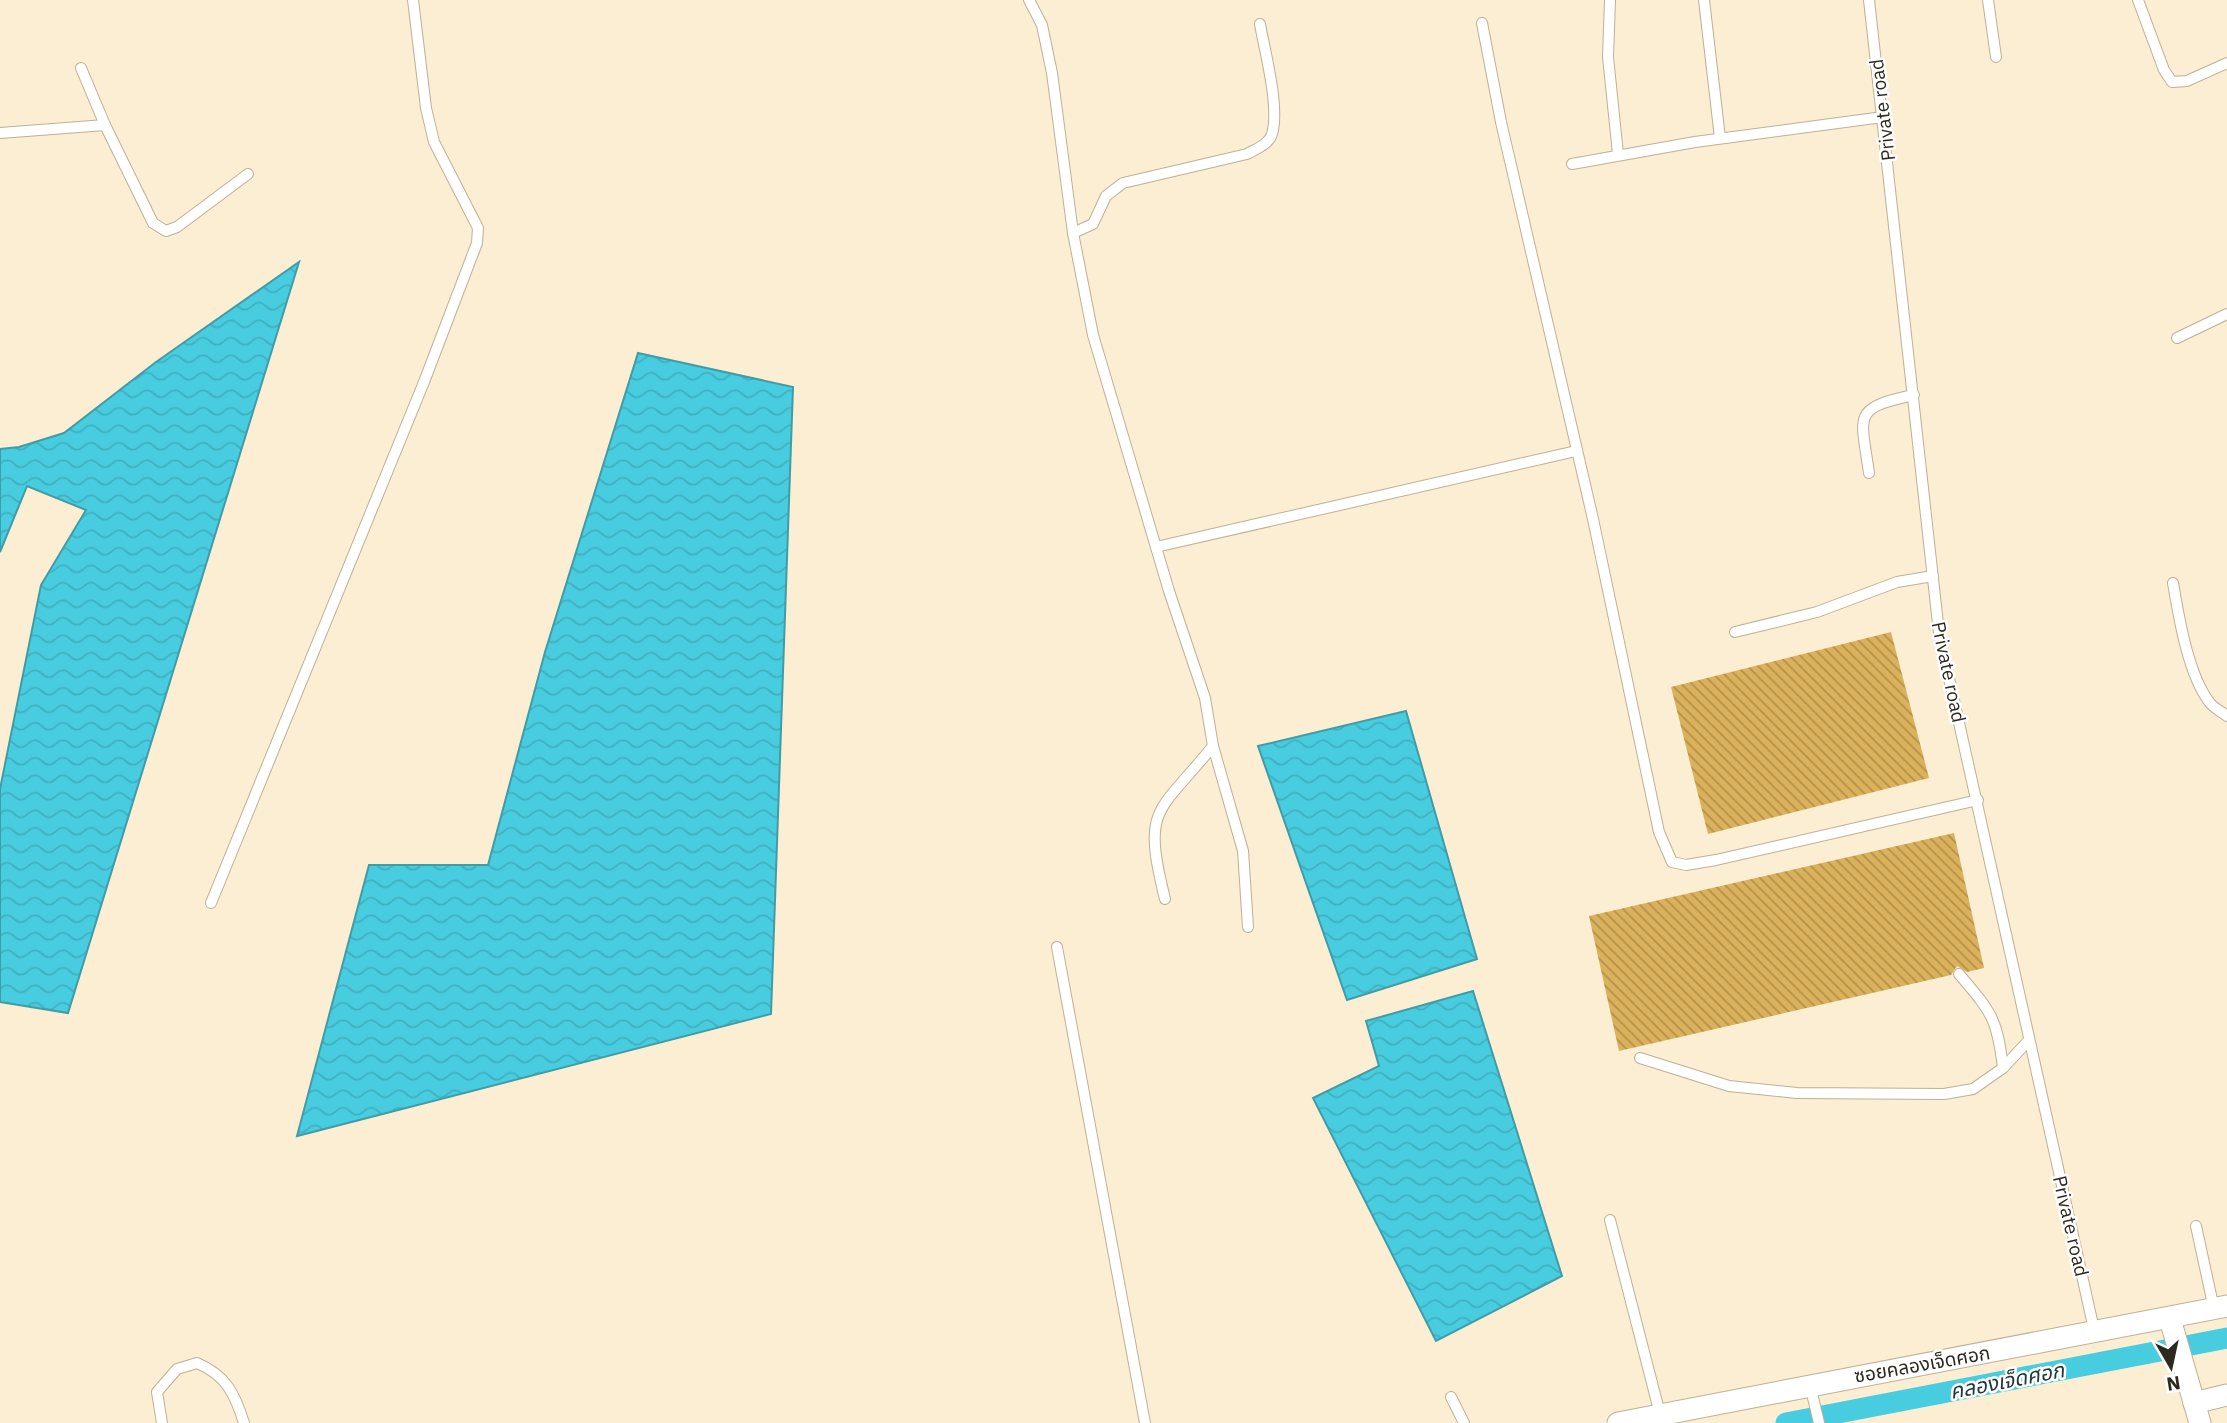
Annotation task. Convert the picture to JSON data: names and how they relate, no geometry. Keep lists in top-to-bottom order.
{
  "streets": {
    "street": ["ซอยคลองเจ็ดศอก"],
    "lane": ["Private road"]
  },
  "crossings": [
    ["Private road", "ซอยคลองเจ็ดศอก"]
  ],
  "water": ["คลองเจ็ดศอก"],
  "north": "bottom"
}
